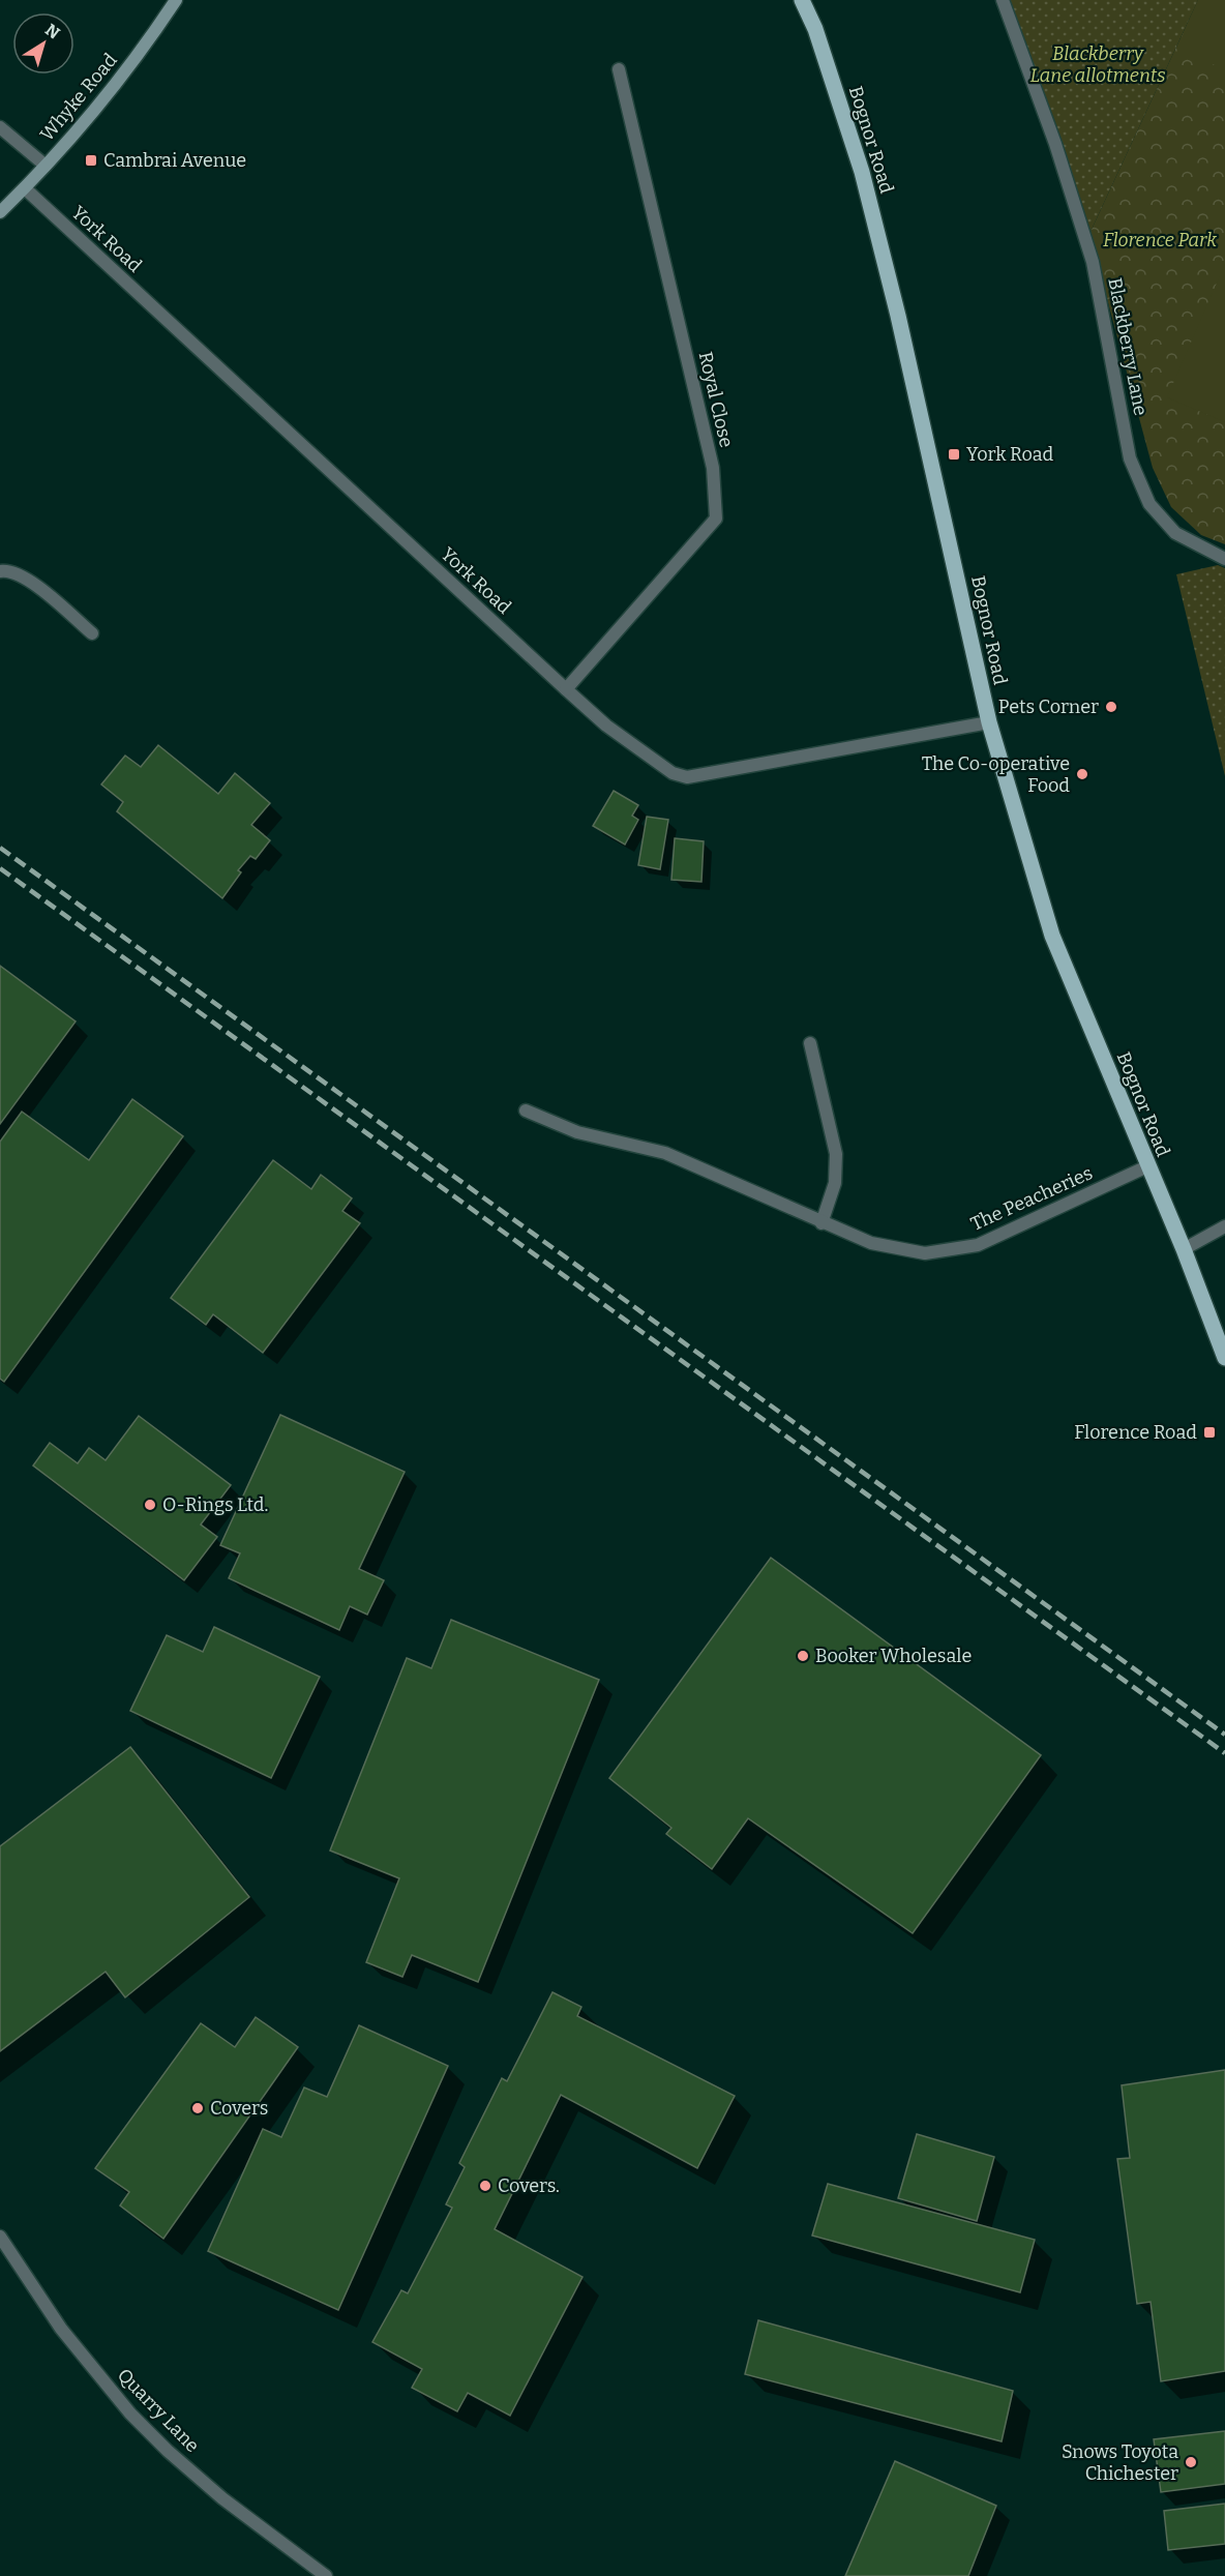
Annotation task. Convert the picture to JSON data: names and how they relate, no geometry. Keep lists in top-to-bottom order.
{
  "streets": {
    "main road": ["Whyke Road", "Bognor Road"],
    "street": [
      "York Road",
      "Blackberry Lane",
      "Royal Close",
      "The Peacheries",
      "Quarry Lane"
    ]
  },
  "crossings": [
    ["Whyke Road", "York Road"],
    ["Bognor Road", "York Road"],
    ["Bognor Road", "The Peacheries"],
    ["York Road", "Royal Close"]
  ],
  "parks": ["Blackberry Lane allotments", "Florence Park"],
  "places": {
    "transit": ["Cambrai Avenue", "York Road", "Florence Road"],
    "other": [
      "Pets Corner",
      "The Co-operative Food",
      "O-Rings Ltd.",
      "Booker Wholesale",
      "Covers",
      "Covers.",
      "Snows Toyota Chichester"
    ]
  },
  "north": "top right"
}
